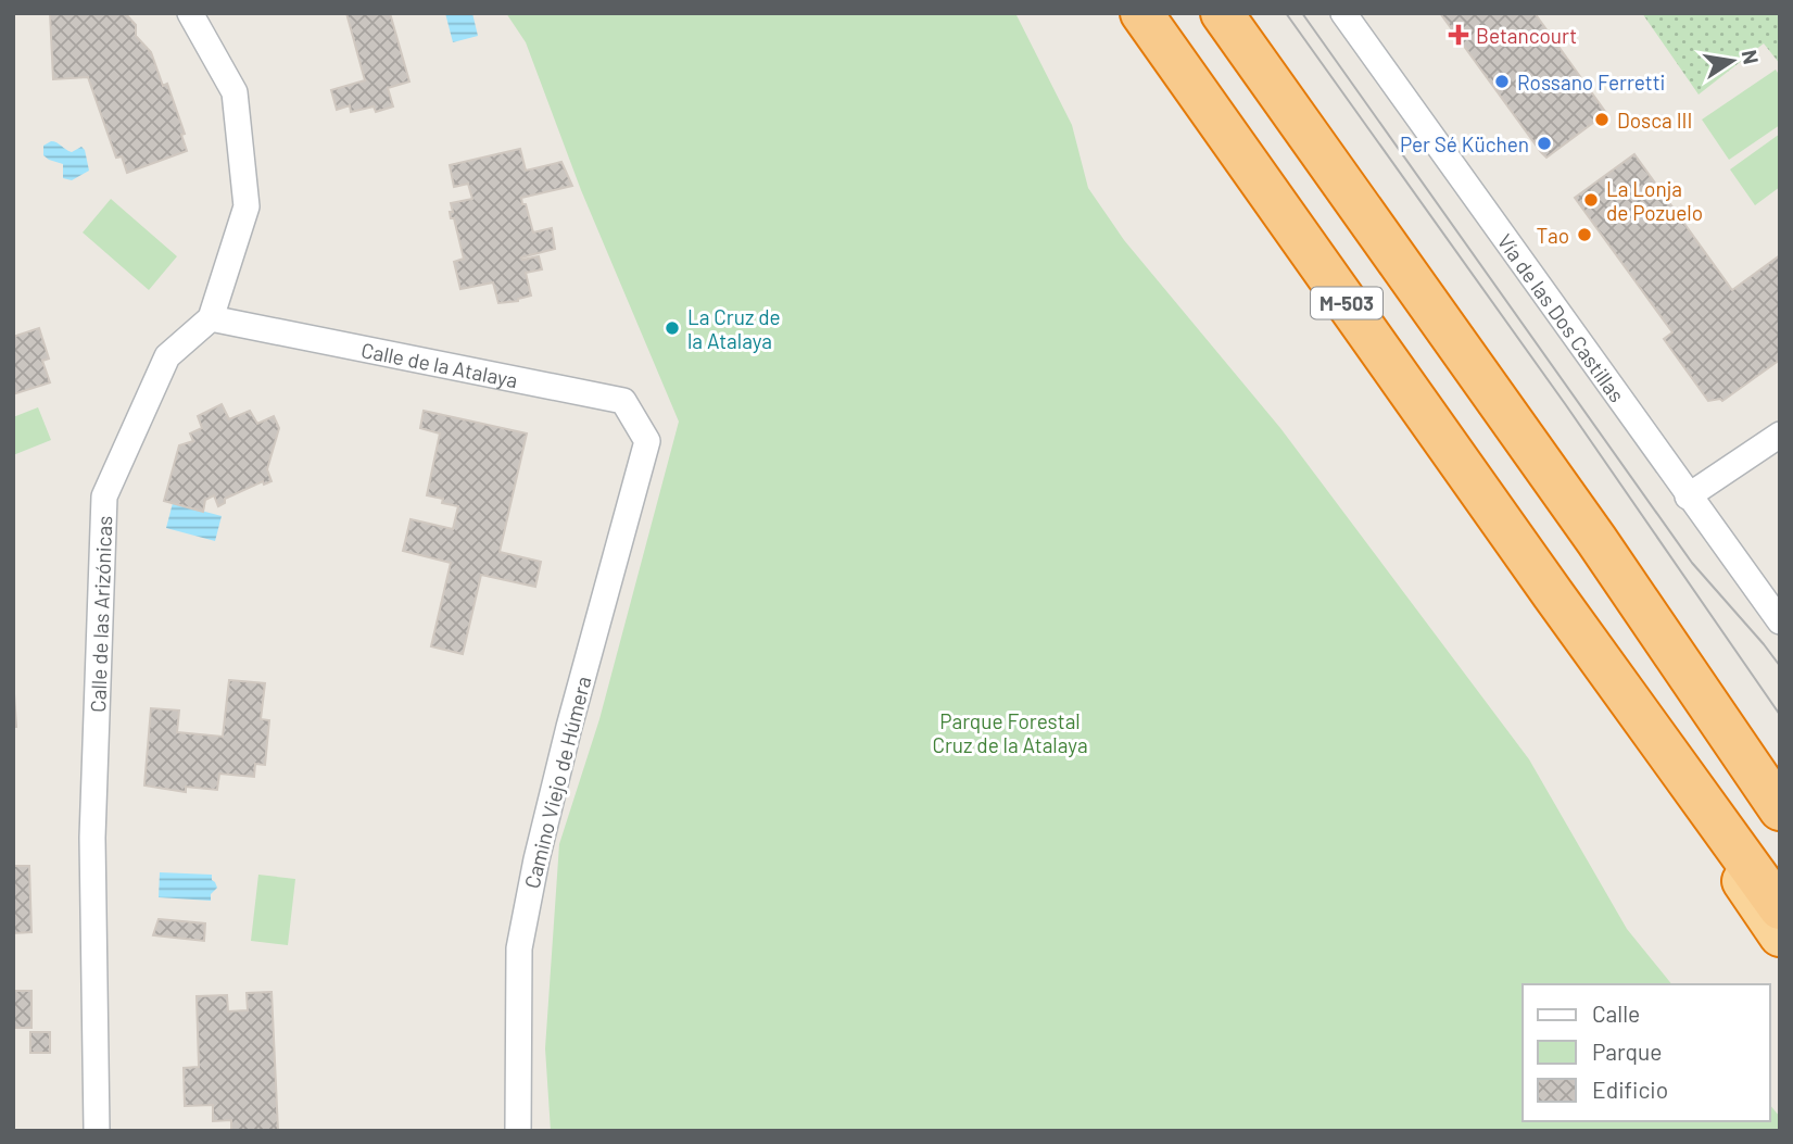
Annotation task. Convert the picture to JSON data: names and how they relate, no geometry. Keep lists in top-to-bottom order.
{
  "streets": {
    "highway": ["M-503"],
    "street": [
      "Vía de las Dos Castillas",
      "Calle de la Atalaya",
      "Calle de las Arizónicas",
      "Camino Viejo de Húmera"
    ]
  },
  "crossings": [
    ["Calle de la Atalaya", "Calle de las Arizónicas"],
    ["Calle de la Atalaya", "Camino Viejo de Húmera"]
  ],
  "parks": ["Parque Forestal Cruz de la Atalaya"],
  "places": {
    "health": ["Betancourt"],
    "other": [
      "Rossano Ferretti",
      "Dosca III",
      "Per Sé Küchen",
      "La Lonja de Pozuelo",
      "Tao",
      "La Cruz de la Atalaya"
    ]
  },
  "legend": ["Calle", "Parque", "Edificio"],
  "north": "right"
}
